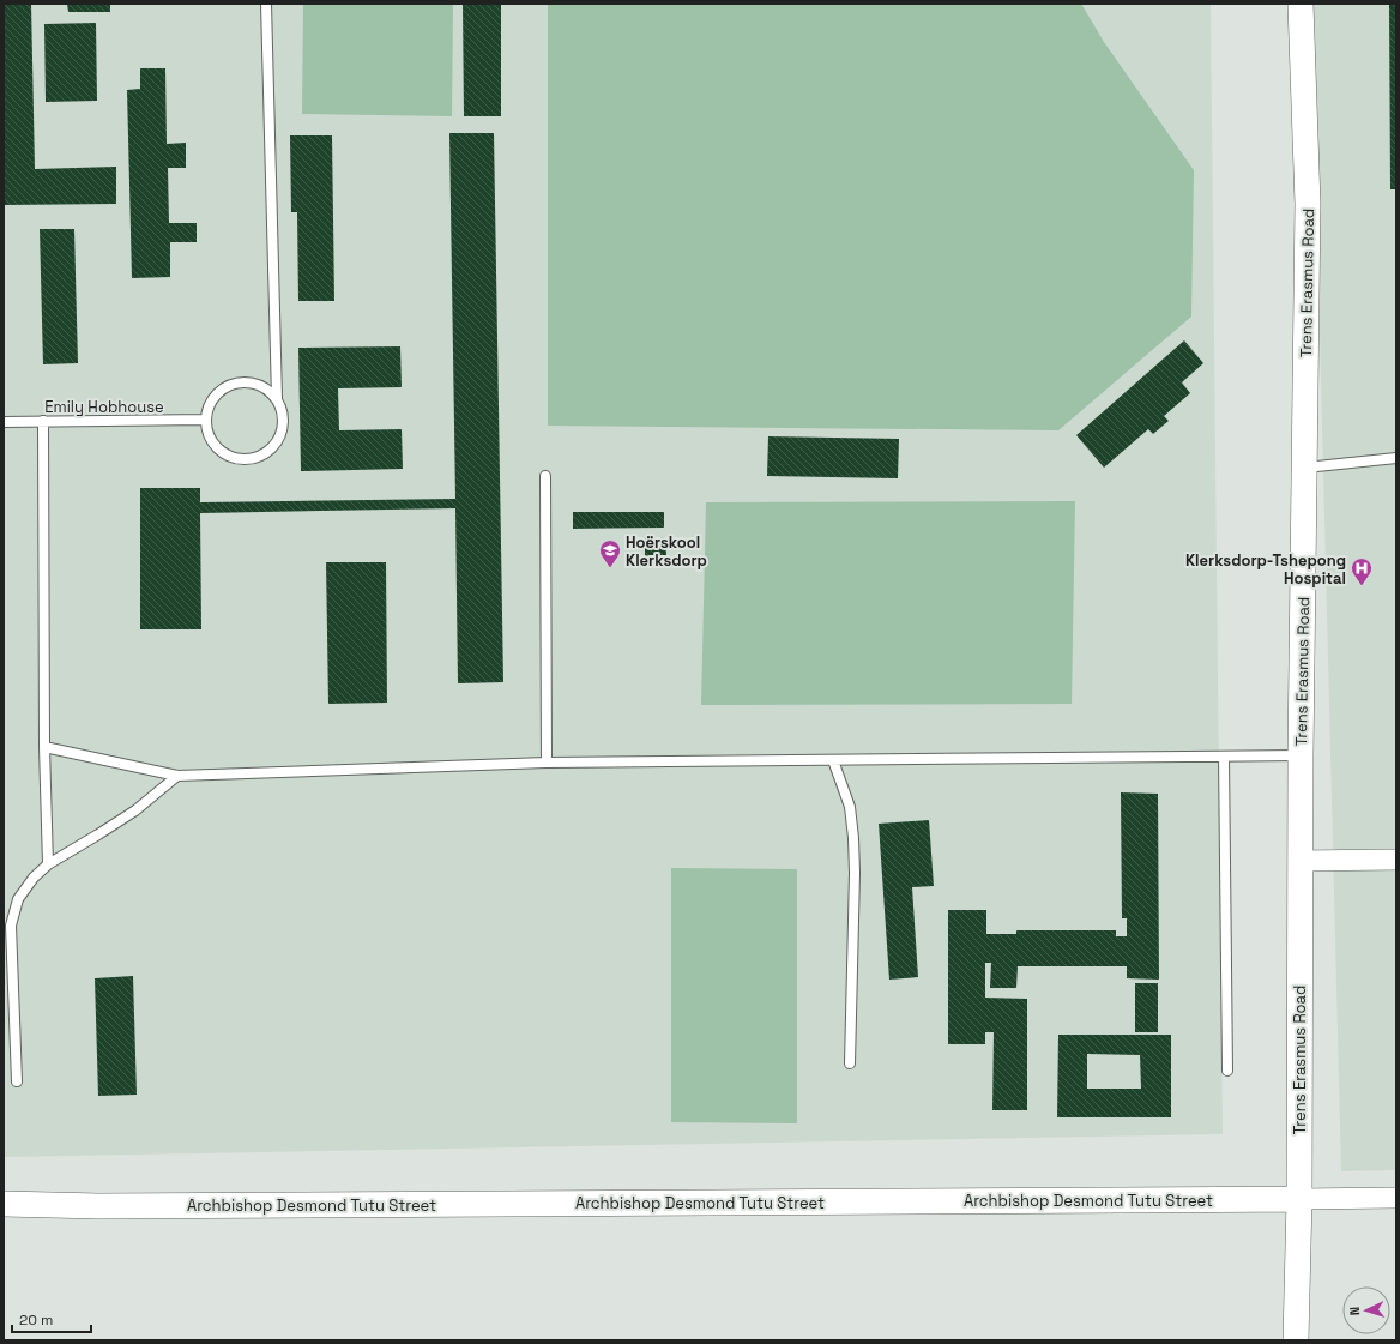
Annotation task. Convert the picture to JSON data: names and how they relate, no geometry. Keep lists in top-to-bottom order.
{
  "streets": {
    "street": ["Trens Erasmus Road", "Archbishop Desmond Tutu Street"],
    "lane": ["Emily Hobhouse"]
  },
  "crossings": [
    ["Trens Erasmus Road", "Archbishop Desmond Tutu Street"]
  ],
  "places": {
    "school or university": ["Hoërskool Klerksdorp"],
    "hospital": ["Klerksdorp-Tshepong Hospital"]
  },
  "scale_bar": "20 m",
  "north": "left"
}
